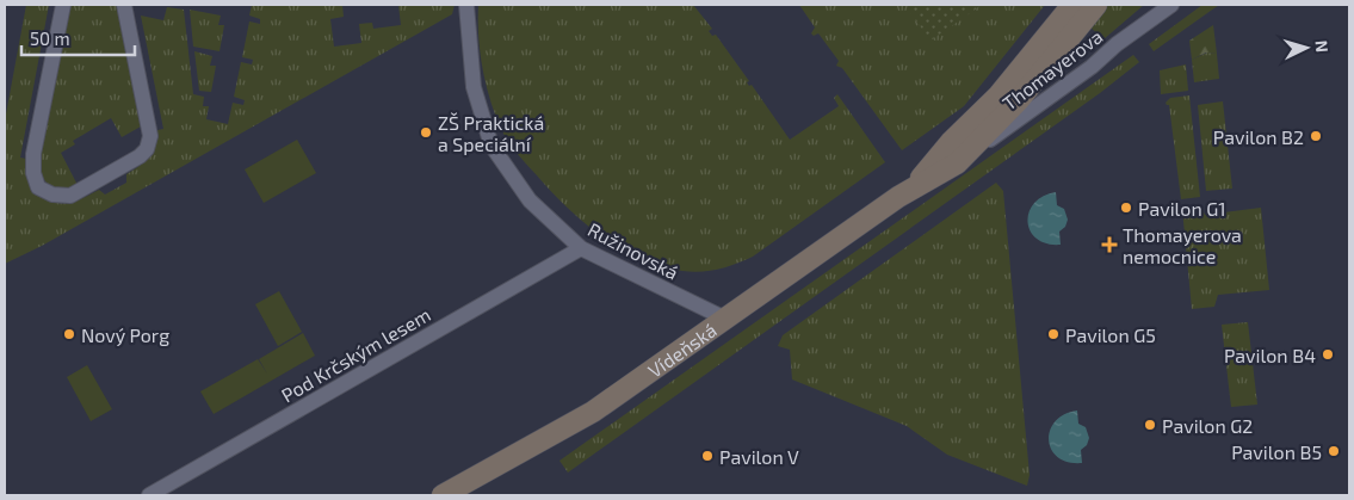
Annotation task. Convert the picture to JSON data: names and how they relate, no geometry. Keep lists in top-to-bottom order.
{
  "streets": {
    "main road": ["Vídeňská"],
    "street": ["Thomayerova", "Ružinovská", "Pod Krčským lesem"]
  },
  "crossings": [
    ["Thomayerova", "Vídeňská"],
    ["Ružinovská", "Vídeňská"],
    ["Ružinovská", "Pod Krčským lesem"]
  ],
  "places": {
    "other": [
      "ZŠ Praktická a Speciální",
      "Pavilon B2",
      "Pavilon G1",
      "Nový Porg",
      "Pavilon G5",
      "Pavilon B4",
      "Pavilon G2",
      "Pavilon B5",
      "Pavilon V"
    ],
    "health": ["Thomayerova nemocnice"]
  },
  "scale_bar": "50 m",
  "north": "right"
}
